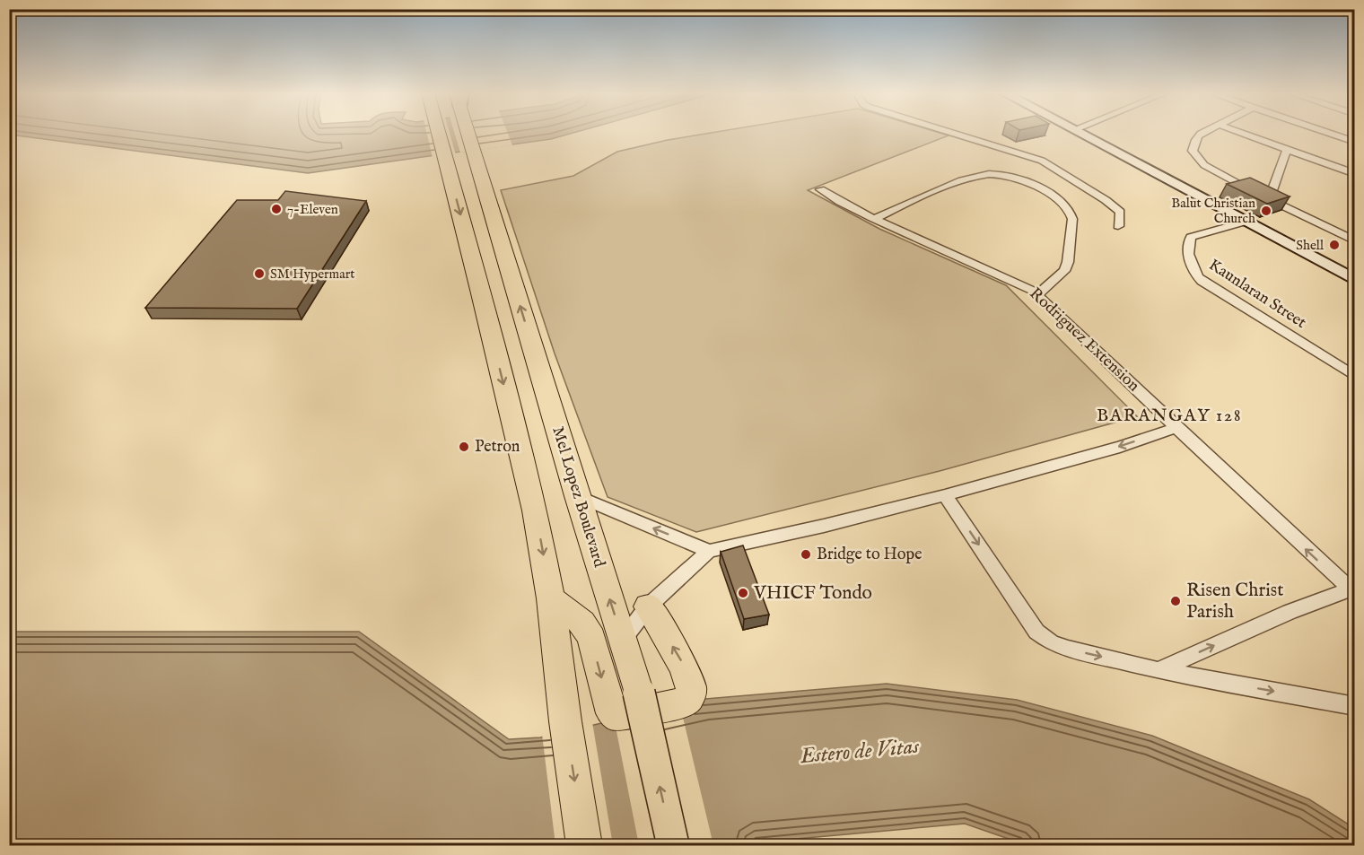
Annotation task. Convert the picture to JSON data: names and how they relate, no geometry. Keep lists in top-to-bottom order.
{
  "streets": {
    "highway": ["Mel Lopez Boulevard"],
    "street": ["Kaunlaran Street", "Rodriguez Extension"]
  },
  "one_way": ["Rodriguez Extension"],
  "districts": ["BARANGAY 128"],
  "water": ["Estero de Vitas"],
  "places": [
    "7-Eleven",
    "Balut Christian Church",
    "Shell",
    "SM Hypermart",
    "Petron",
    "Bridge to Hope",
    "VHICF Tondo",
    "Risen Christ Parish"
  ]
}
